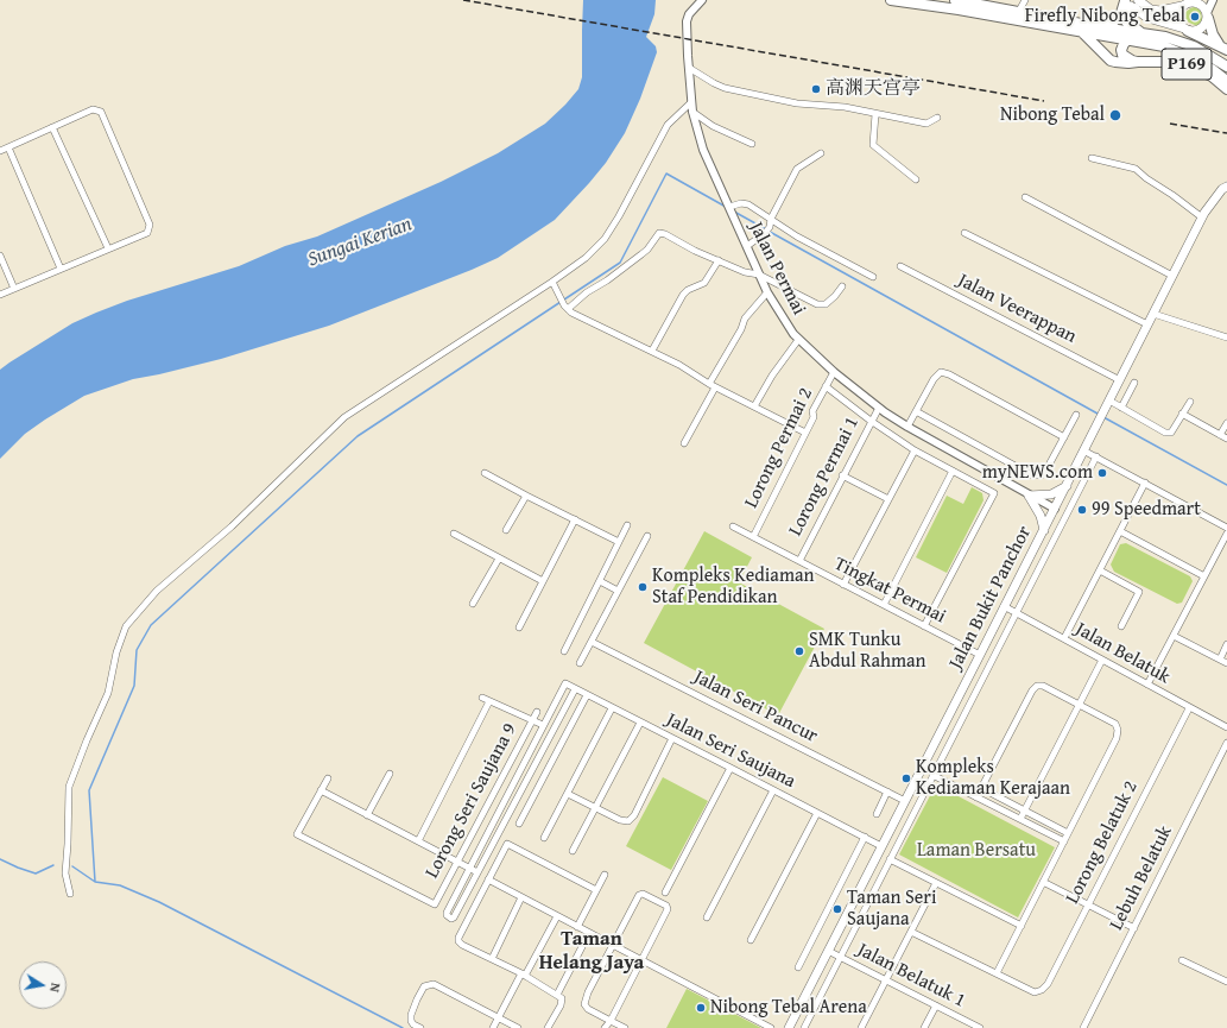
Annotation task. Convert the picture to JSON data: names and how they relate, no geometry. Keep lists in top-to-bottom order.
{
  "streets": {
    "highway": ["P169"],
    "main road": ["Jalan Bukit Panchor"],
    "street": [
      "Jalan Permai",
      "Jalan Veerappan",
      "Lorong Permai 2",
      "Lorong Permai 1",
      "Tingkat Permai",
      "Jalan Belatuk",
      "Jalan Seri Pancur",
      "Jalan Seri Saujana",
      "Lorong Seri Saujana 9",
      "Lorong Belatuk 2",
      "Lebuh Belatuk",
      "Jalan Belatuk 1"
    ]
  },
  "crossings": [
    ["Jalan Permai", "Lorong Permai 2"],
    ["Jalan Permai", "Lorong Permai 1"],
    ["Jalan Permai", "Jalan Bukit Panchor"],
    ["Jalan Veerappan", "Jalan Bukit Panchor"],
    ["Lorong Permai 2", "Tingkat Permai"],
    ["Lorong Permai 1", "Tingkat Permai"],
    ["Tingkat Permai", "Jalan Bukit Panchor"],
    ["Jalan Bukit Panchor", "Jalan Belatuk"],
    ["Jalan Bukit Panchor", "Jalan Seri Pancur"],
    ["Jalan Bukit Panchor", "Jalan Seri Saujana"],
    ["Jalan Bukit Panchor", "Jalan Belatuk 1"],
    ["Jalan Belatuk", "Lorong Belatuk 2"]
  ],
  "districts": ["Taman Helang Jaya"],
  "water": ["Sungai Kerian"],
  "parks": ["Laman Bersatu"],
  "places": [
    "Firefly Nibong Tebal",
    "高渊天宫亭",
    "Nibong Tebal",
    "myNEWS.com",
    "99 Speedmart",
    "Kompleks Kediaman Staf Pendidikan",
    "SMK Tunku Abdul Rahman",
    "Kompleks Kediaman Kerajaan",
    "Taman Seri Saujana",
    "Nibong Tebal Arena"
  ],
  "north": "right"
}
